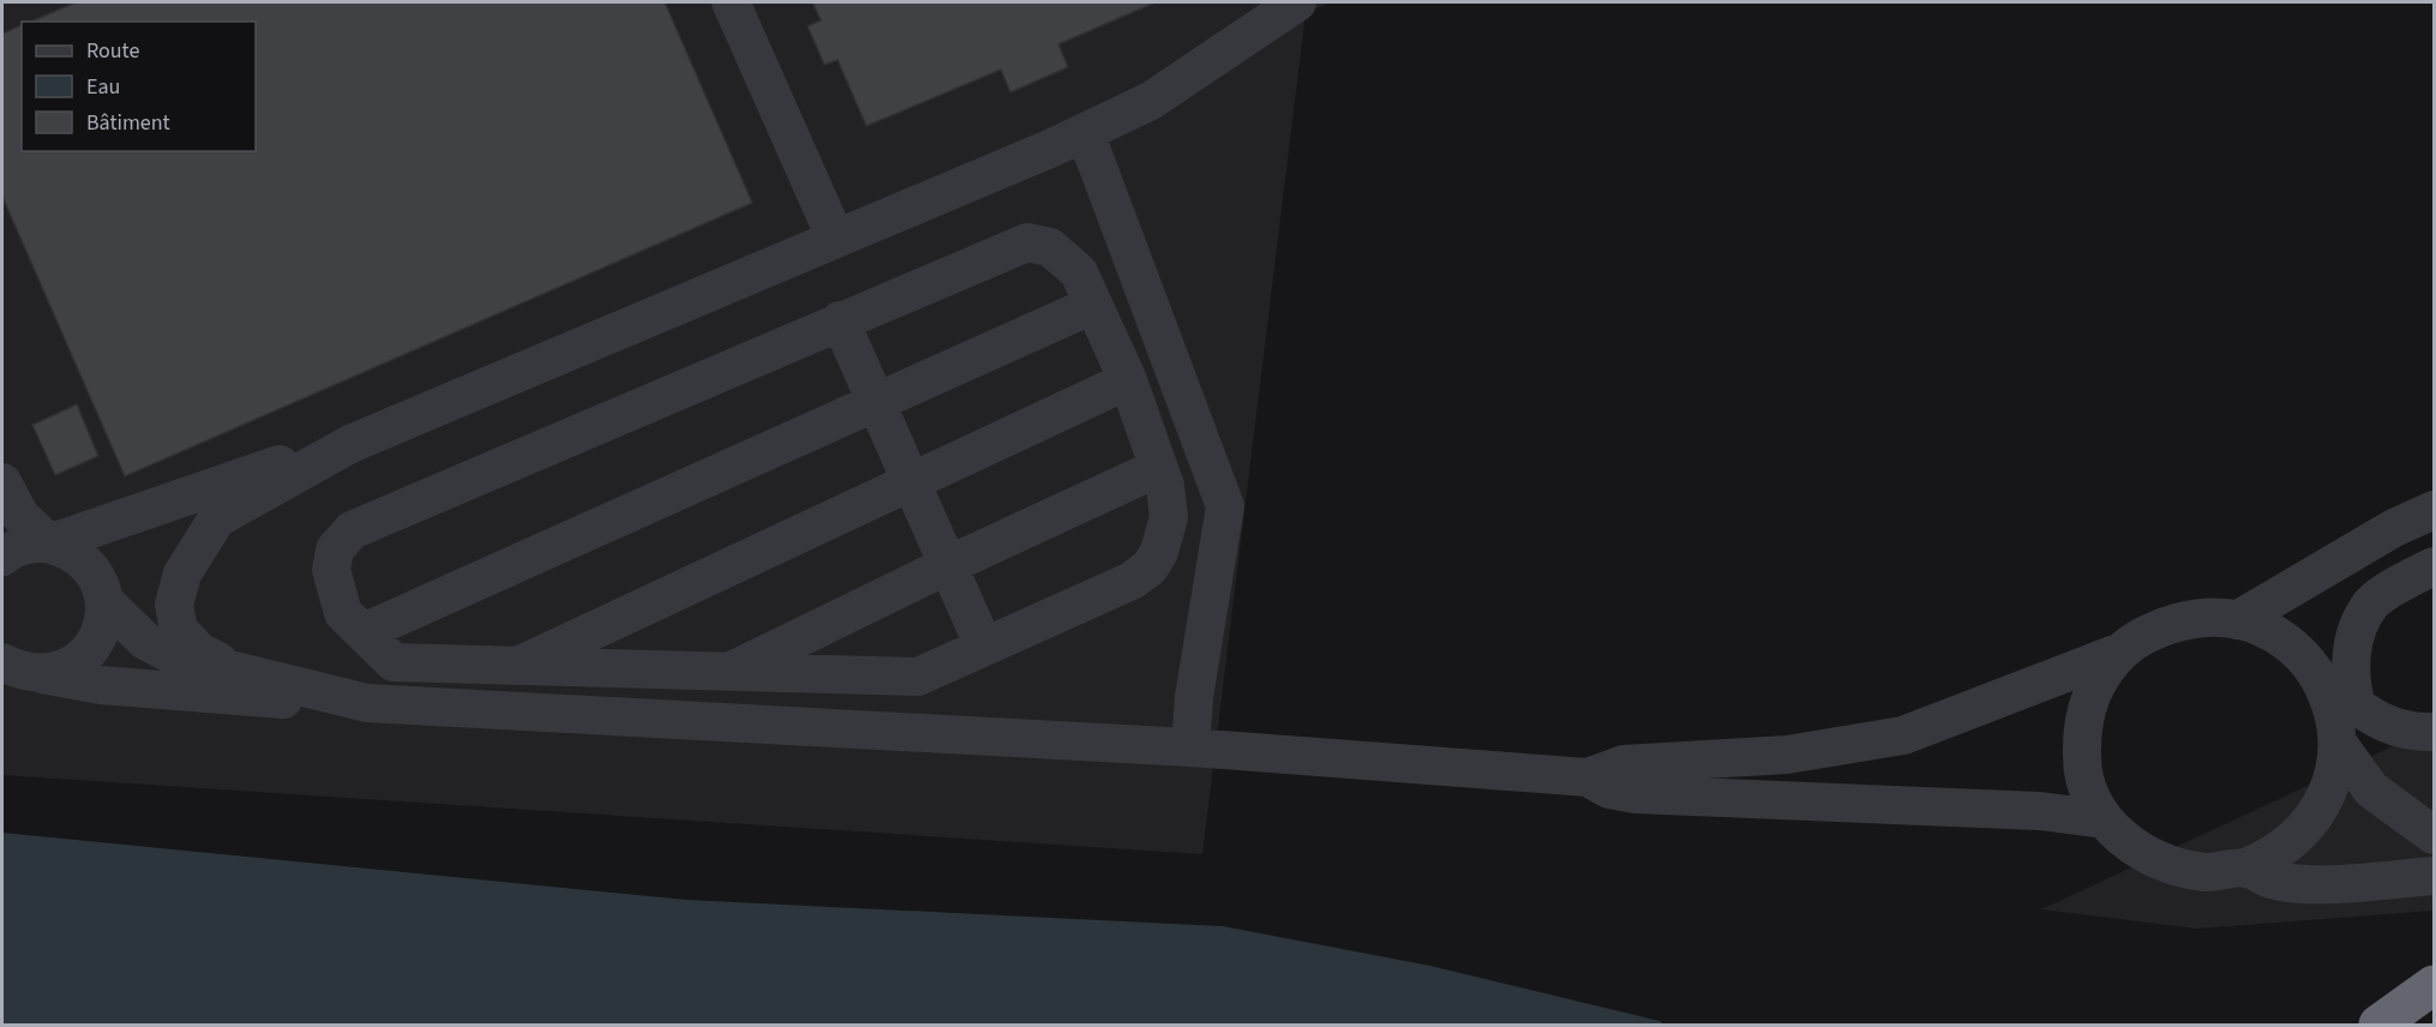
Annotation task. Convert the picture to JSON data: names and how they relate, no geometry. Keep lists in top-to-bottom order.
{
  "legend": ["Route", "Eau", "Bâtiment"]
}
